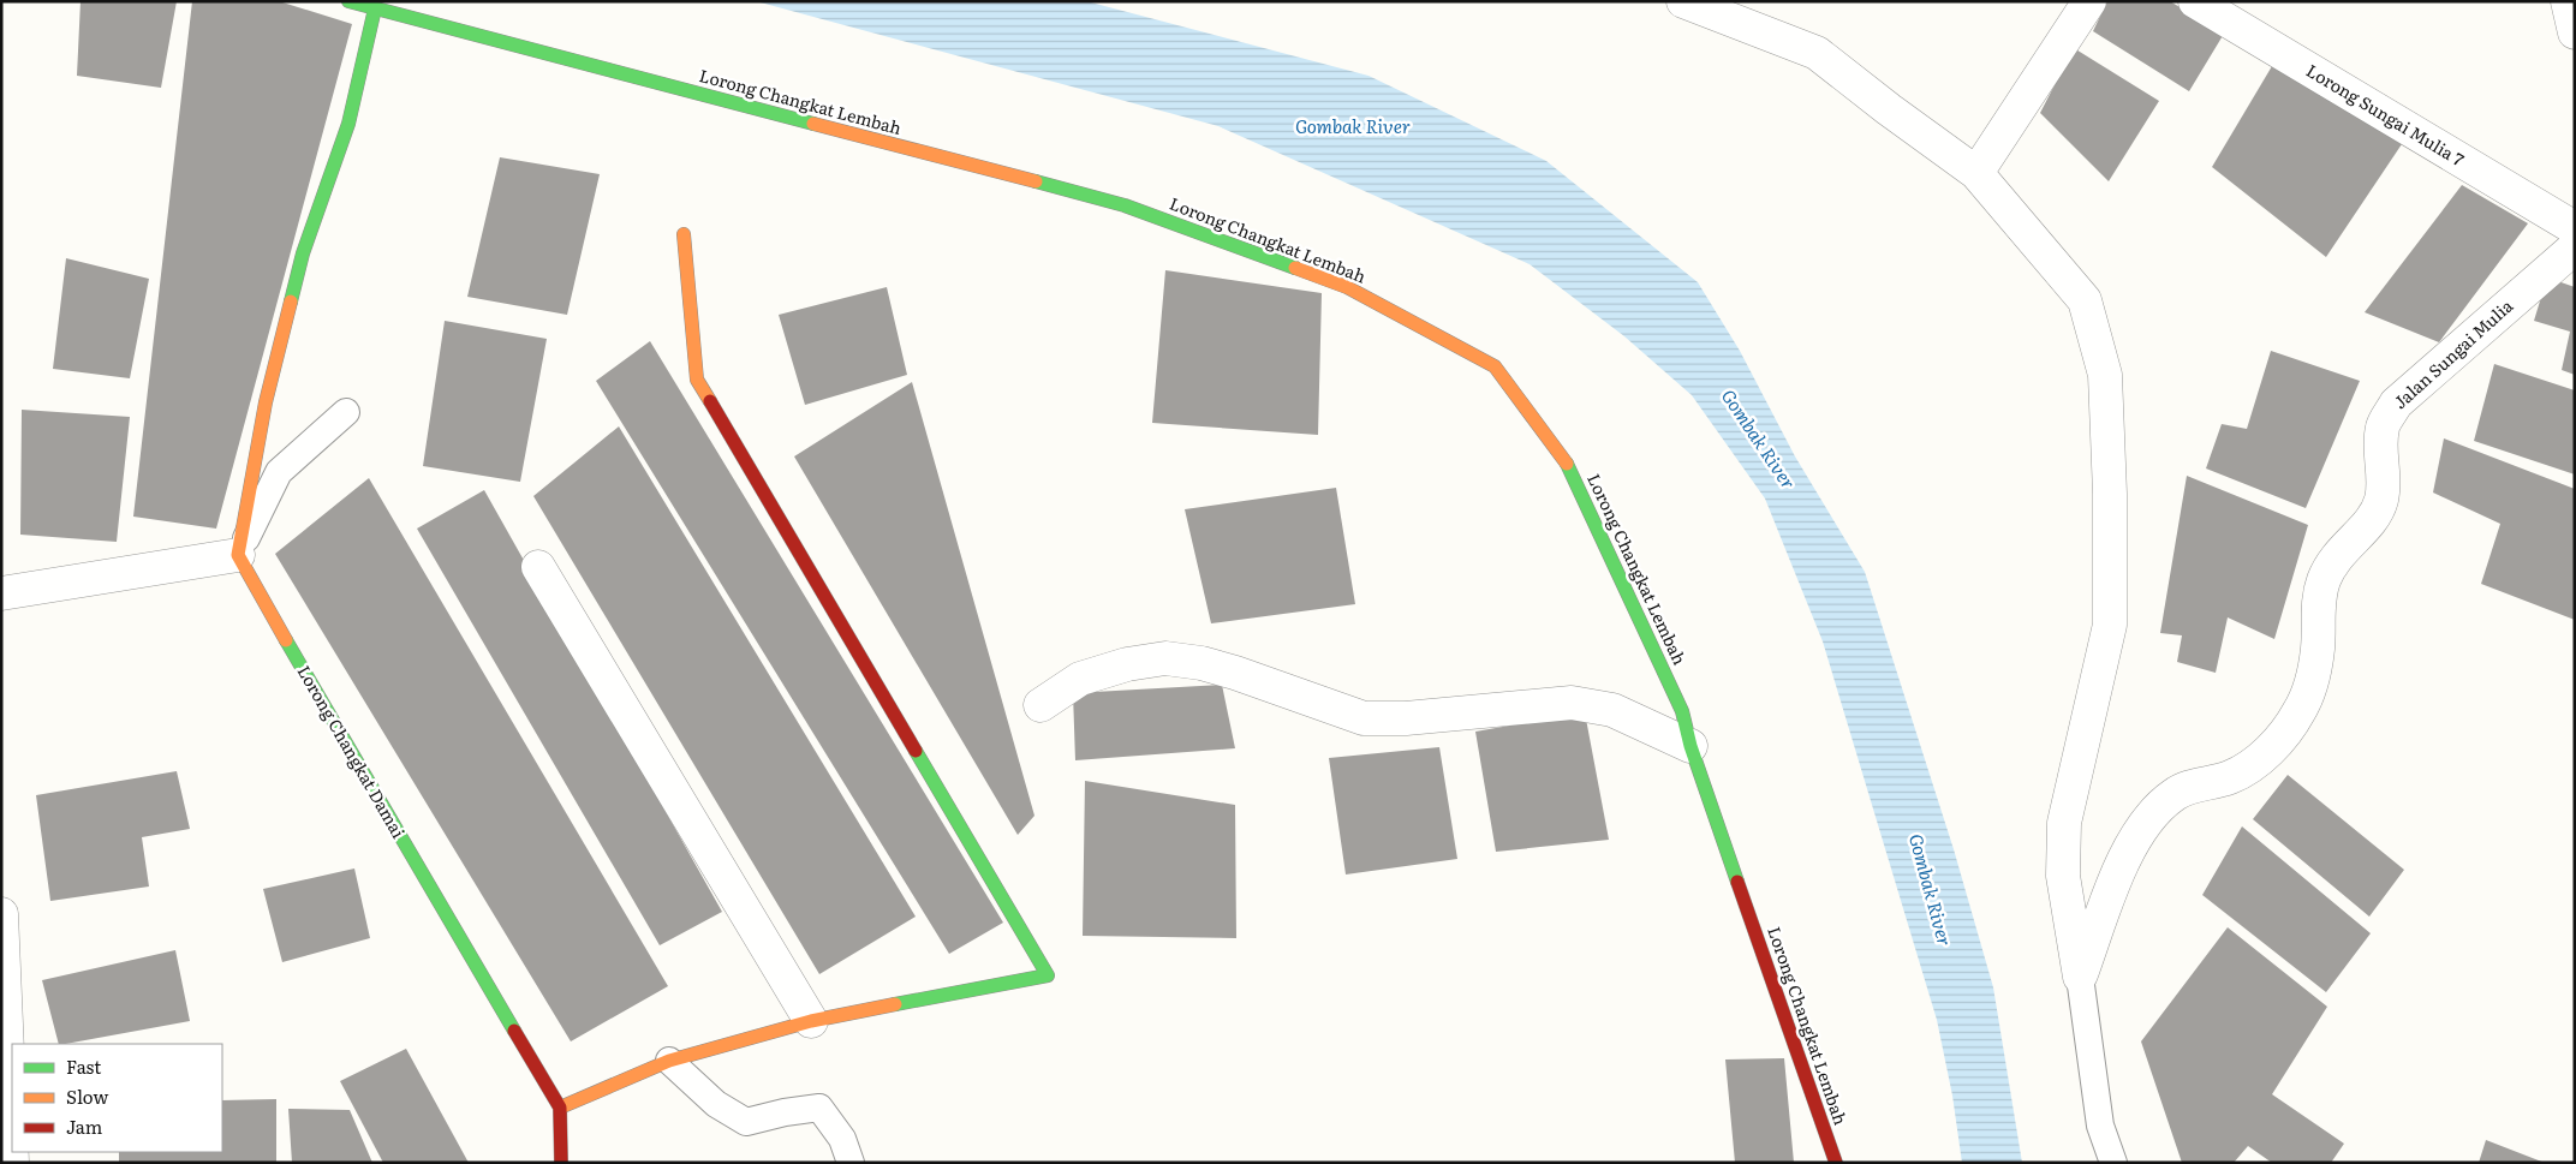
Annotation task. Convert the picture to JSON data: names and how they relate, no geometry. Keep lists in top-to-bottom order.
{
  "streets": {
    "street": [
      "Lorong Changkat Lembah",
      "Lorong Sungai Mulia 7",
      "Jalan Sungai Mulia",
      "Lorong Changkat Damai"
    ]
  },
  "water": ["Gombak River"],
  "legend": ["Fast", "Slow", "Jam"]
}
